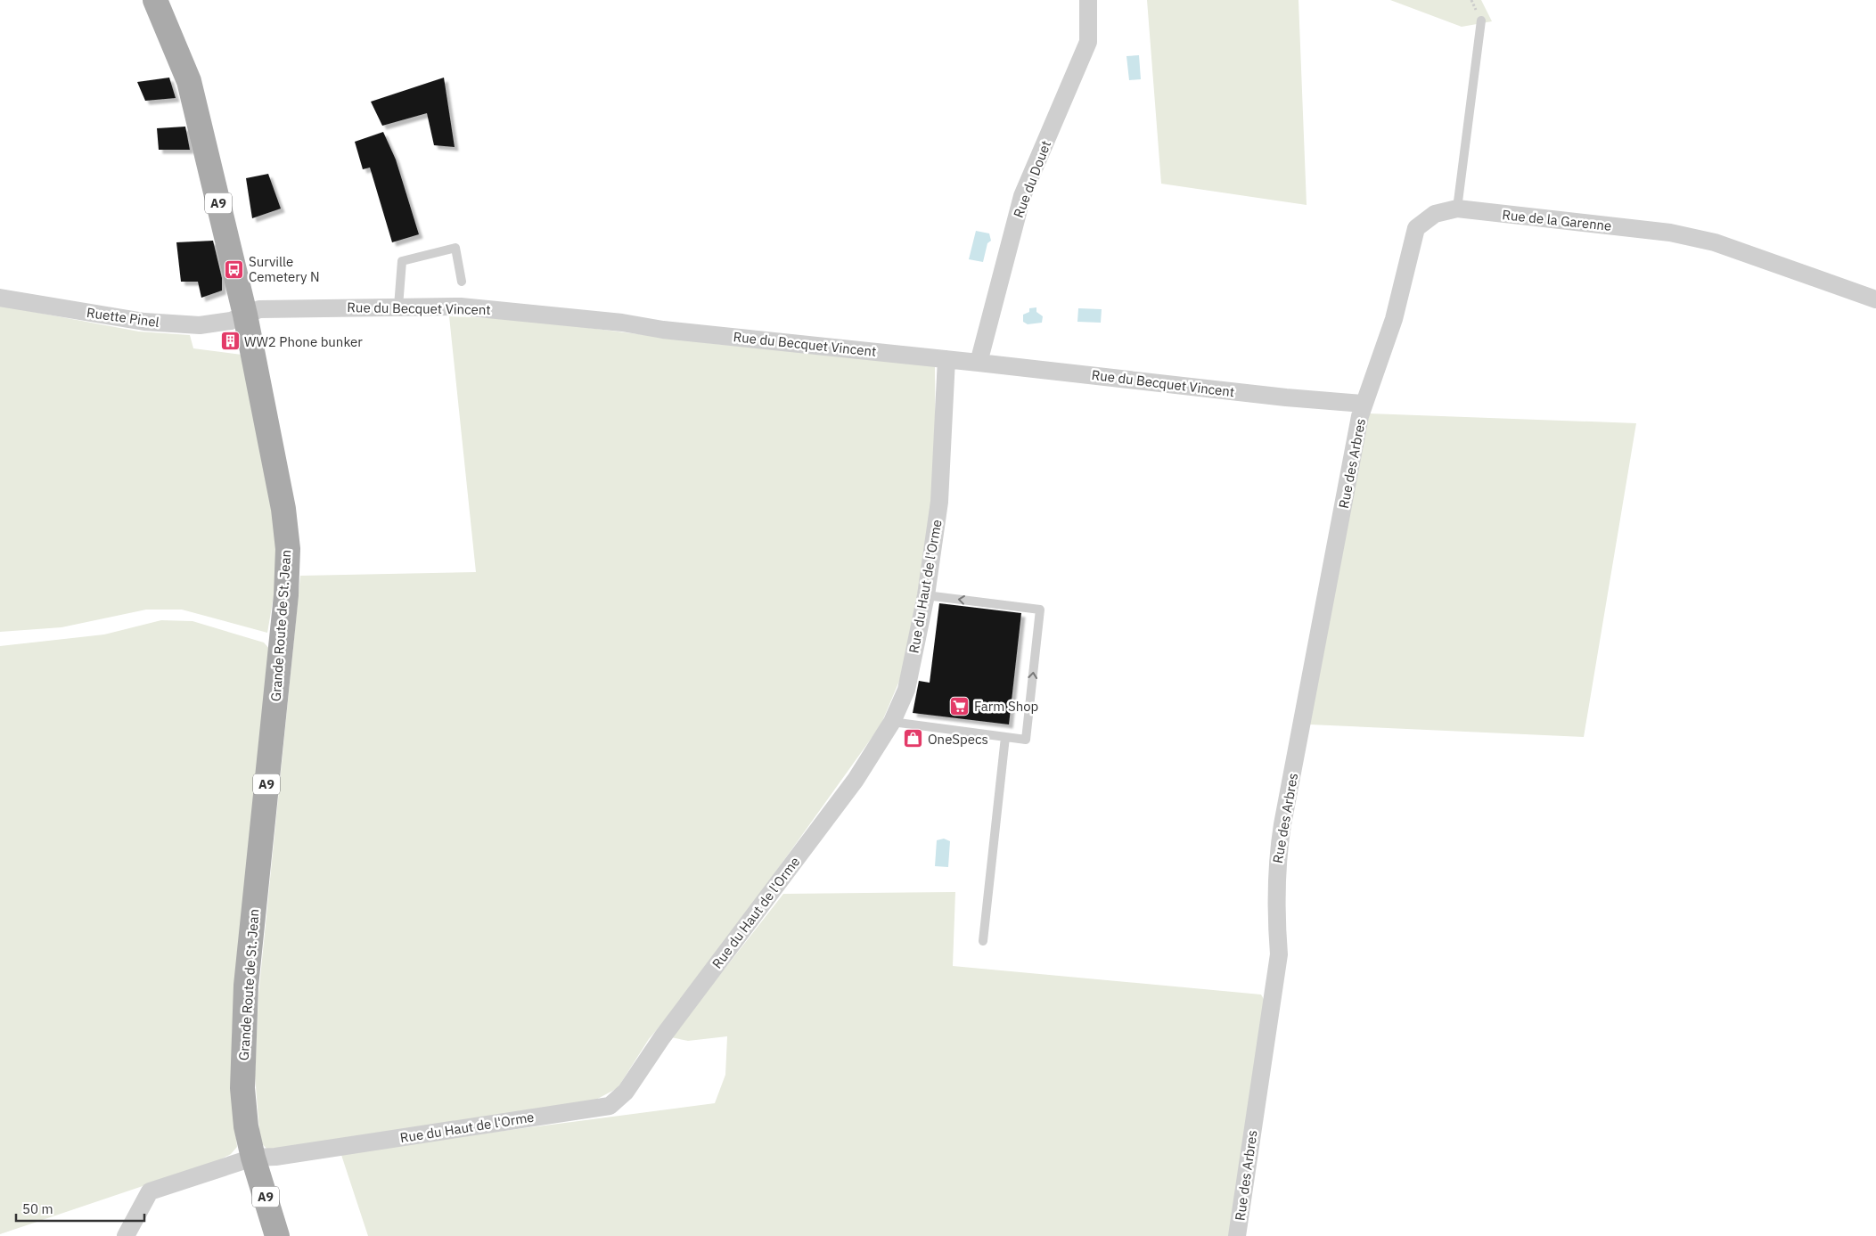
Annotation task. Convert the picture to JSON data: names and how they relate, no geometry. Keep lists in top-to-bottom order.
{
  "streets": {
    "main road": ["A9", "Grande Route de St. Jean"],
    "street": [
      "Rue du Douet",
      "Rue de la Garenne",
      "Rue du Becquet Vincent",
      "Ruette Pinel",
      "Rue des Arbres",
      "Rue du Haut de l'Orme"
    ]
  },
  "crossings": [
    ["Rue du Douet", "Rue du Becquet Vincent"],
    ["Rue de la Garenne", "Rue du Becquet Vincent"],
    ["Rue de la Garenne", "Rue des Arbres"],
    ["Rue du Becquet Vincent", "Ruette Pinel"],
    ["Rue du Becquet Vincent", "Rue des Arbres"],
    ["Rue du Becquet Vincent", "Rue du Haut de l'Orme"],
    ["Rue du Becquet Vincent", "Grande Route de St. Jean"],
    ["Ruette Pinel", "Grande Route de St. Jean"],
    ["Rue du Haut de l'Orme", "Grande Route de St. Jean"]
  ],
  "places": {
    "bus stop": ["Surville Cemetery N"],
    "building": ["WW2 Phone bunker"],
    "supermarket": ["Farm Shop"],
    "shop": ["OneSpecs"]
  },
  "scale_bar": "50 m"
}
